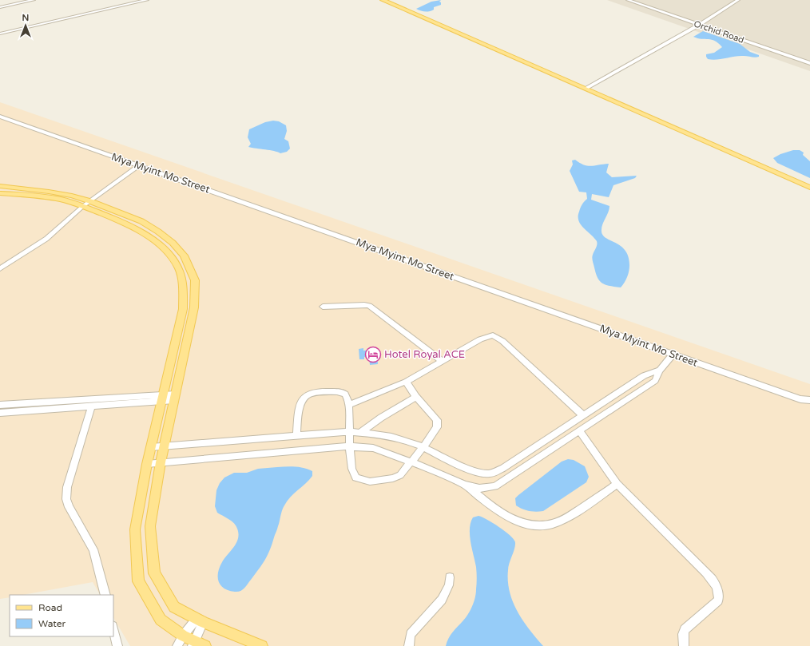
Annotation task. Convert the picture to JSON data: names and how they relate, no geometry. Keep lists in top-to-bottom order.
{
  "streets": {
    "street": ["Orchid Road", "Mya Myint Mo Street"]
  },
  "places": {
    "hotel": ["Hotel Royal ACE"]
  },
  "legend": ["Road", "Water"],
  "north": "top"
}
